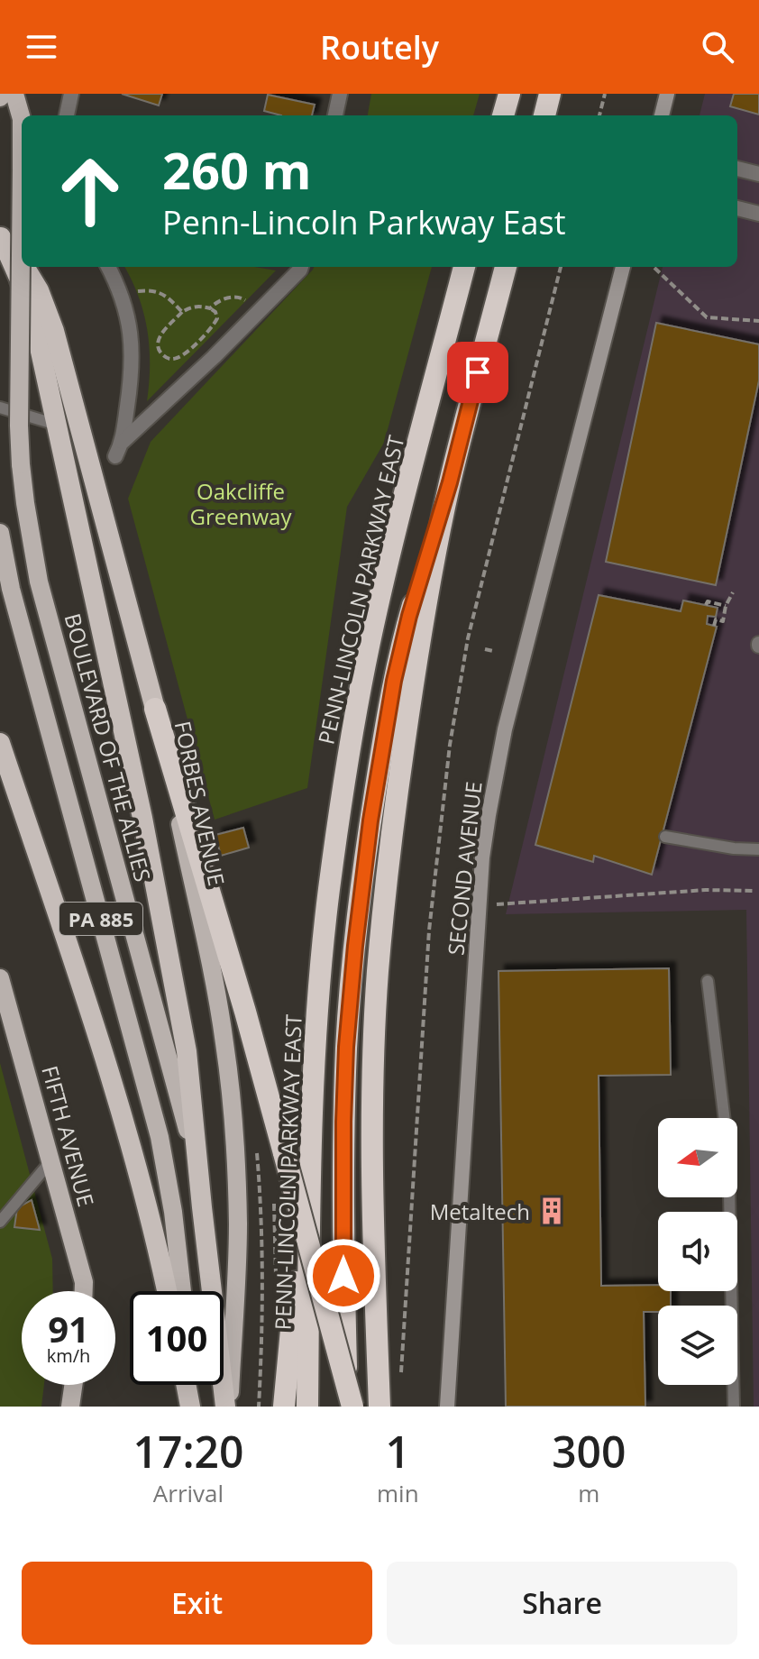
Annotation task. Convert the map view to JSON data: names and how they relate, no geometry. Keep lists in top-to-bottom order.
{
  "streets": {
    "highway": [
      "PENN-LINCOLN PARKWAY EAST",
      "BOULEVARD OF THE ALLIES",
      "FORBES AVENUE",
      "PA 885"
    ],
    "main road": ["SECOND AVENUE", "FIFTH AVENUE"]
  },
  "crossings": [
    ["BOULEVARD OF THE ALLIES", "FORBES AVENUE"]
  ],
  "parks": ["Oakcliffe Greenway"],
  "places": {
    "building": ["Metaltech"]
  },
  "north": "left",
  "page": {
    "header": "Routely",
    "turn": ["260 m", "Penn-Lincoln Parkway East"],
    "speed": "91 km/h",
    "limit": "100",
    "eta": [
      "17:20",
      "Arrival",
      "1",
      "min",
      "300",
      "m"
    ],
    "buttons": ["Exit", "Share"]
  }
}
